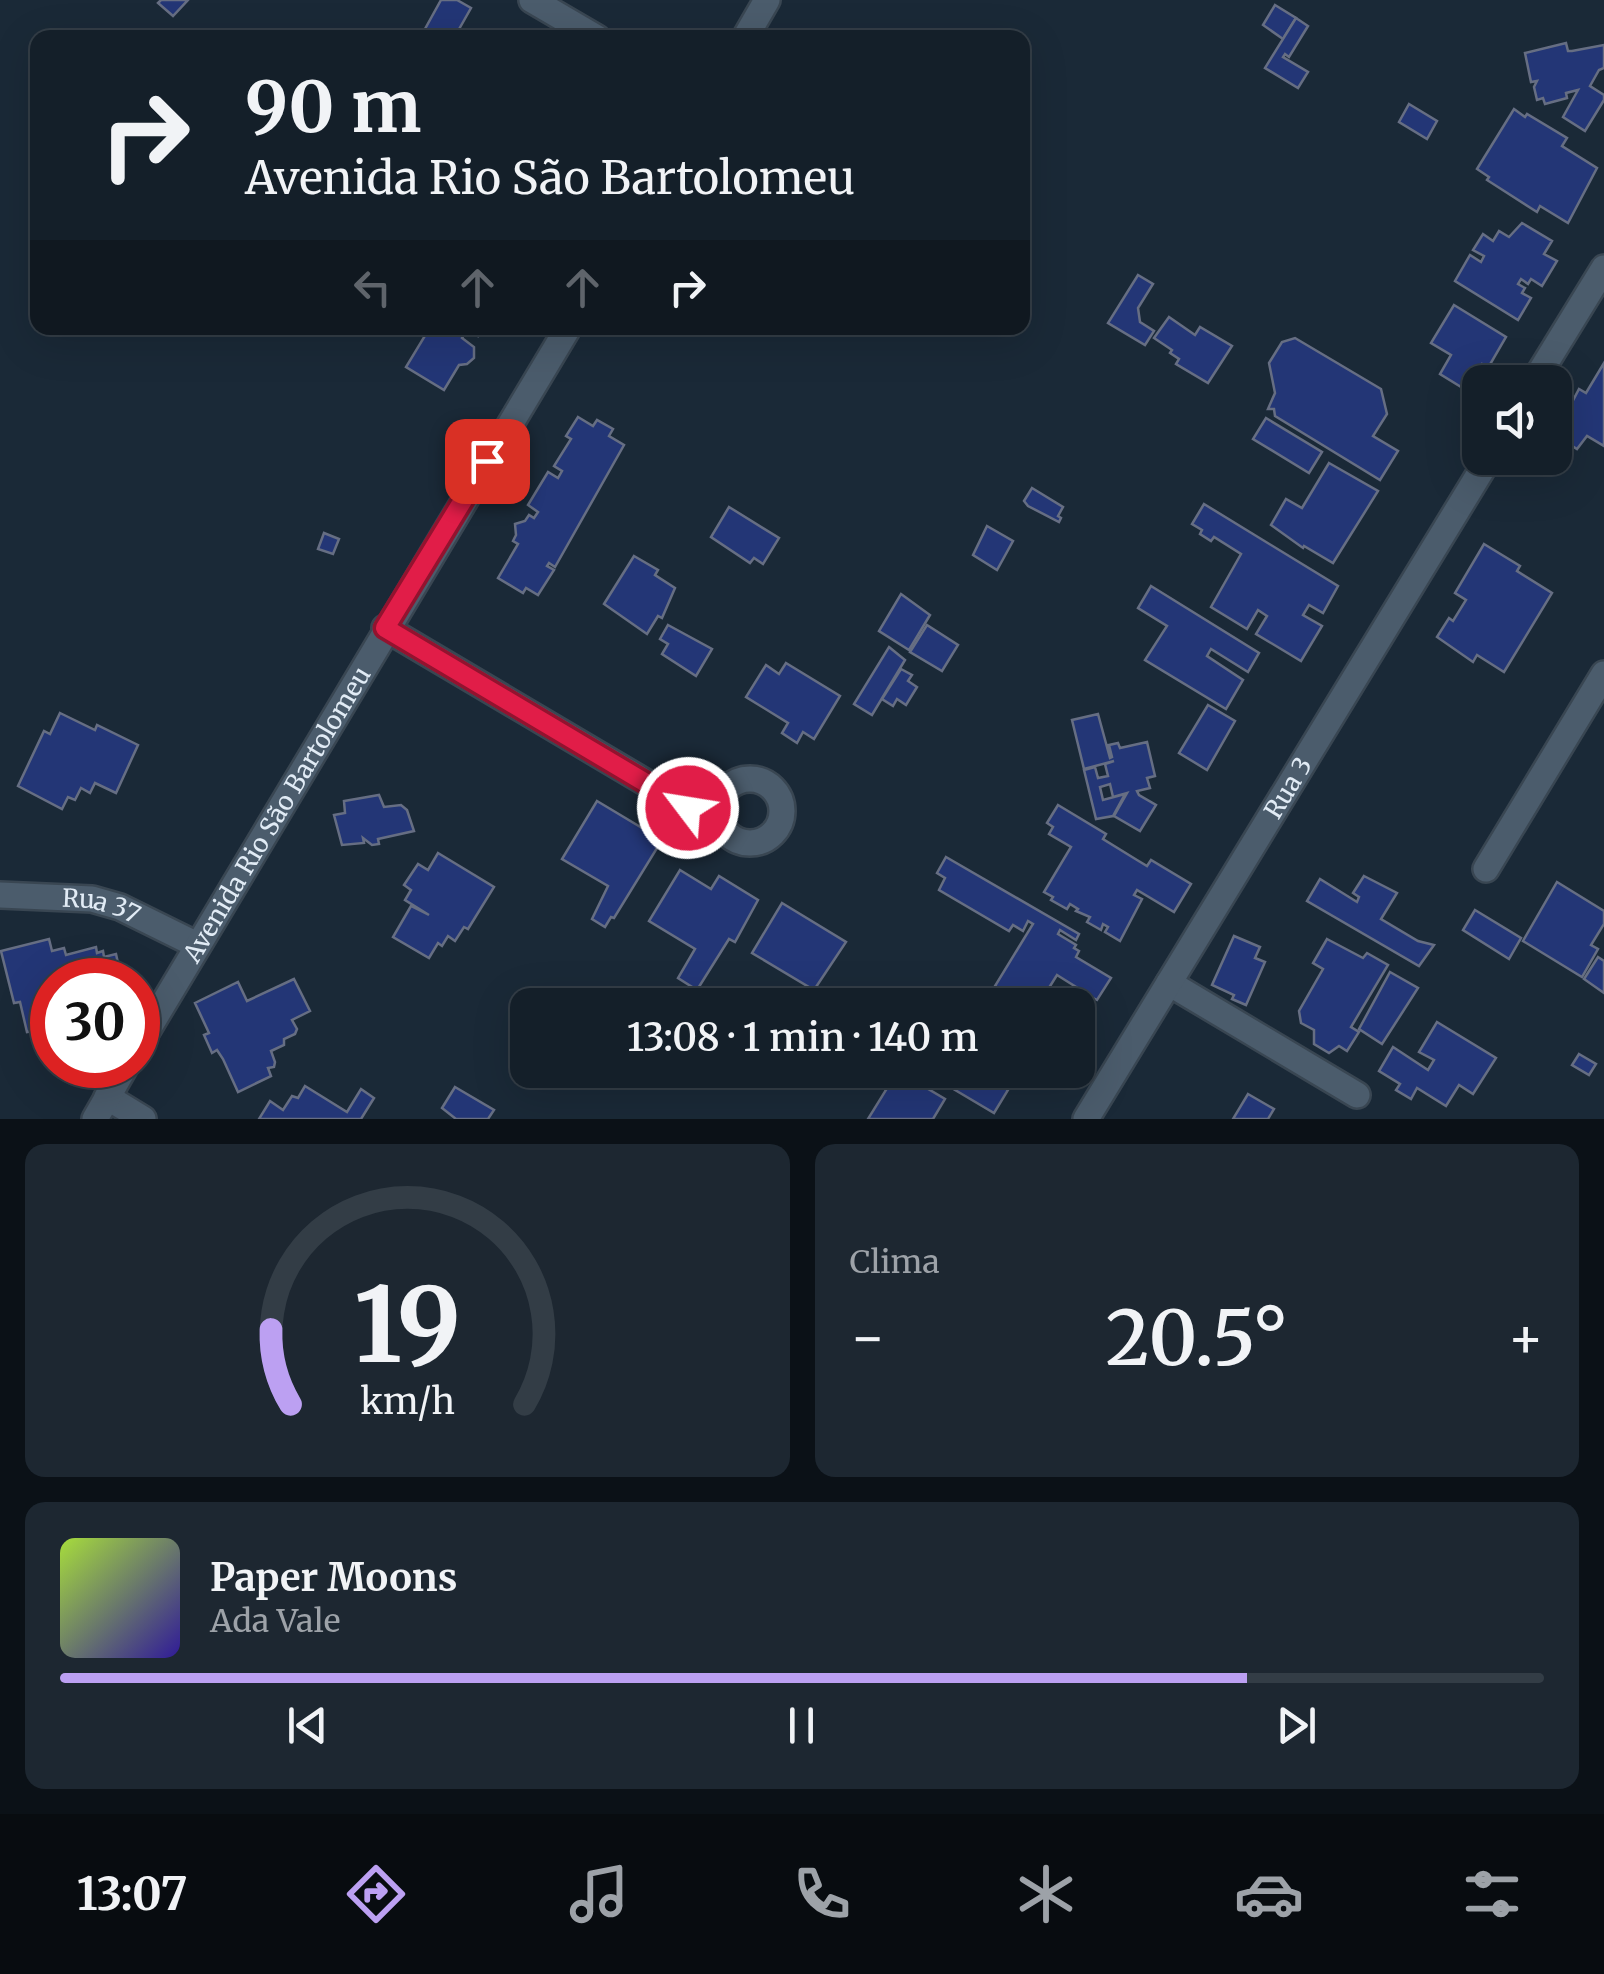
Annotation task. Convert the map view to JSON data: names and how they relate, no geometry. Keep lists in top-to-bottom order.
{
  "streets": {
    "street": ["Rua 3", "Avenida Rio São Bartolomeu", "Rua 37"]
  },
  "crossings": [
    ["Avenida Rio São Bartolomeu", "Rua 37"]
  ],
  "page": {
    "turn": ["90 m", "Avenida Rio São Bartolomeu"],
    "limit": "30",
    "trip": "13:08 · 1 min · 140 m",
    "tile": "Clima",
    "heat": ["−", "20.5°", "+"],
    "song": ["Paper Moons", "Ada Vale"],
    "tabs": "13:07",
    "gauge": ["19", "km/h"]
  }
}
